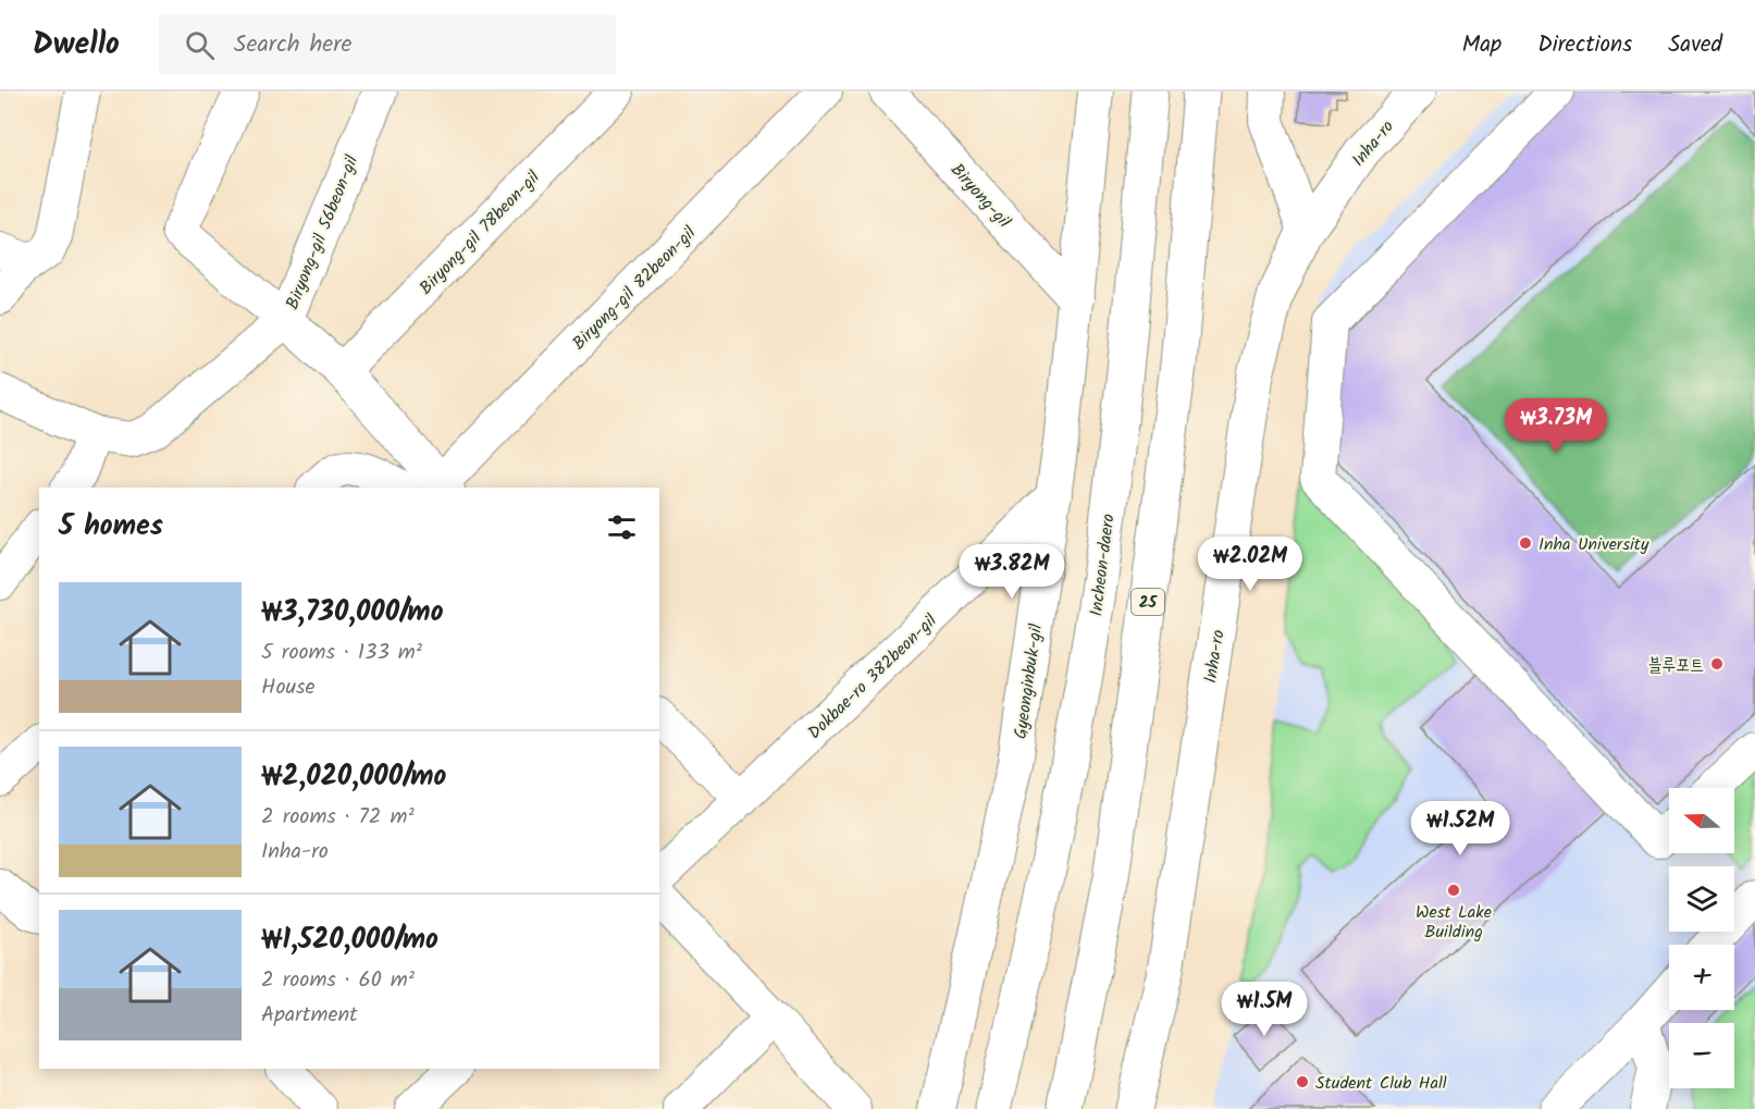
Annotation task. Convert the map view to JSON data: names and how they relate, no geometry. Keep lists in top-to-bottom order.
{
  "streets": {
    "main road": ["Inha-ro", "Incheon-daero", "25"],
    "street": [
      "Biryong-gil",
      "Biryong-gil 56beon-gil",
      "Biryong-gil 78beon-gil",
      "Biryong-gil 82beon-gil",
      "Dokbae-ro 382beon-gil",
      "Gyeonginbuk-gil"
    ]
  },
  "crossings": [
    ["Biryong-gil", "Gyeonginbuk-gil"],
    ["Dokbae-ro 382beon-gil", "Gyeonginbuk-gil"]
  ],
  "places": [
    "Inha University",
    "블루포트",
    "West Lake Building",
    "Student Club Hall"
  ],
  "north": "left",
  "page": {
    "header": "Dwello",
    "search": "Search here",
    "nav": ["Map", "Directions", "Saved"],
    "price": [
      "₩3.73M",
      "₩2.02M",
      "₩3.82M",
      "₩1.52M",
      "₩1.5M"
    ],
    "heading": "5 homes",
    "list": [
      {
        "name": "₩3,730,000/mo",
        "note": "5 rooms · 133 m² · House"
      },
      {
        "name": "₩2,020,000/mo",
        "note": "2 rooms · 72 m² · Inha-ro"
      },
      {
        "name": "₩1,520,000/mo",
        "note": "2 rooms · 60 m² · Apartment"
      }
    ],
    "map_buttons": ["+", "−"]
  }
}
